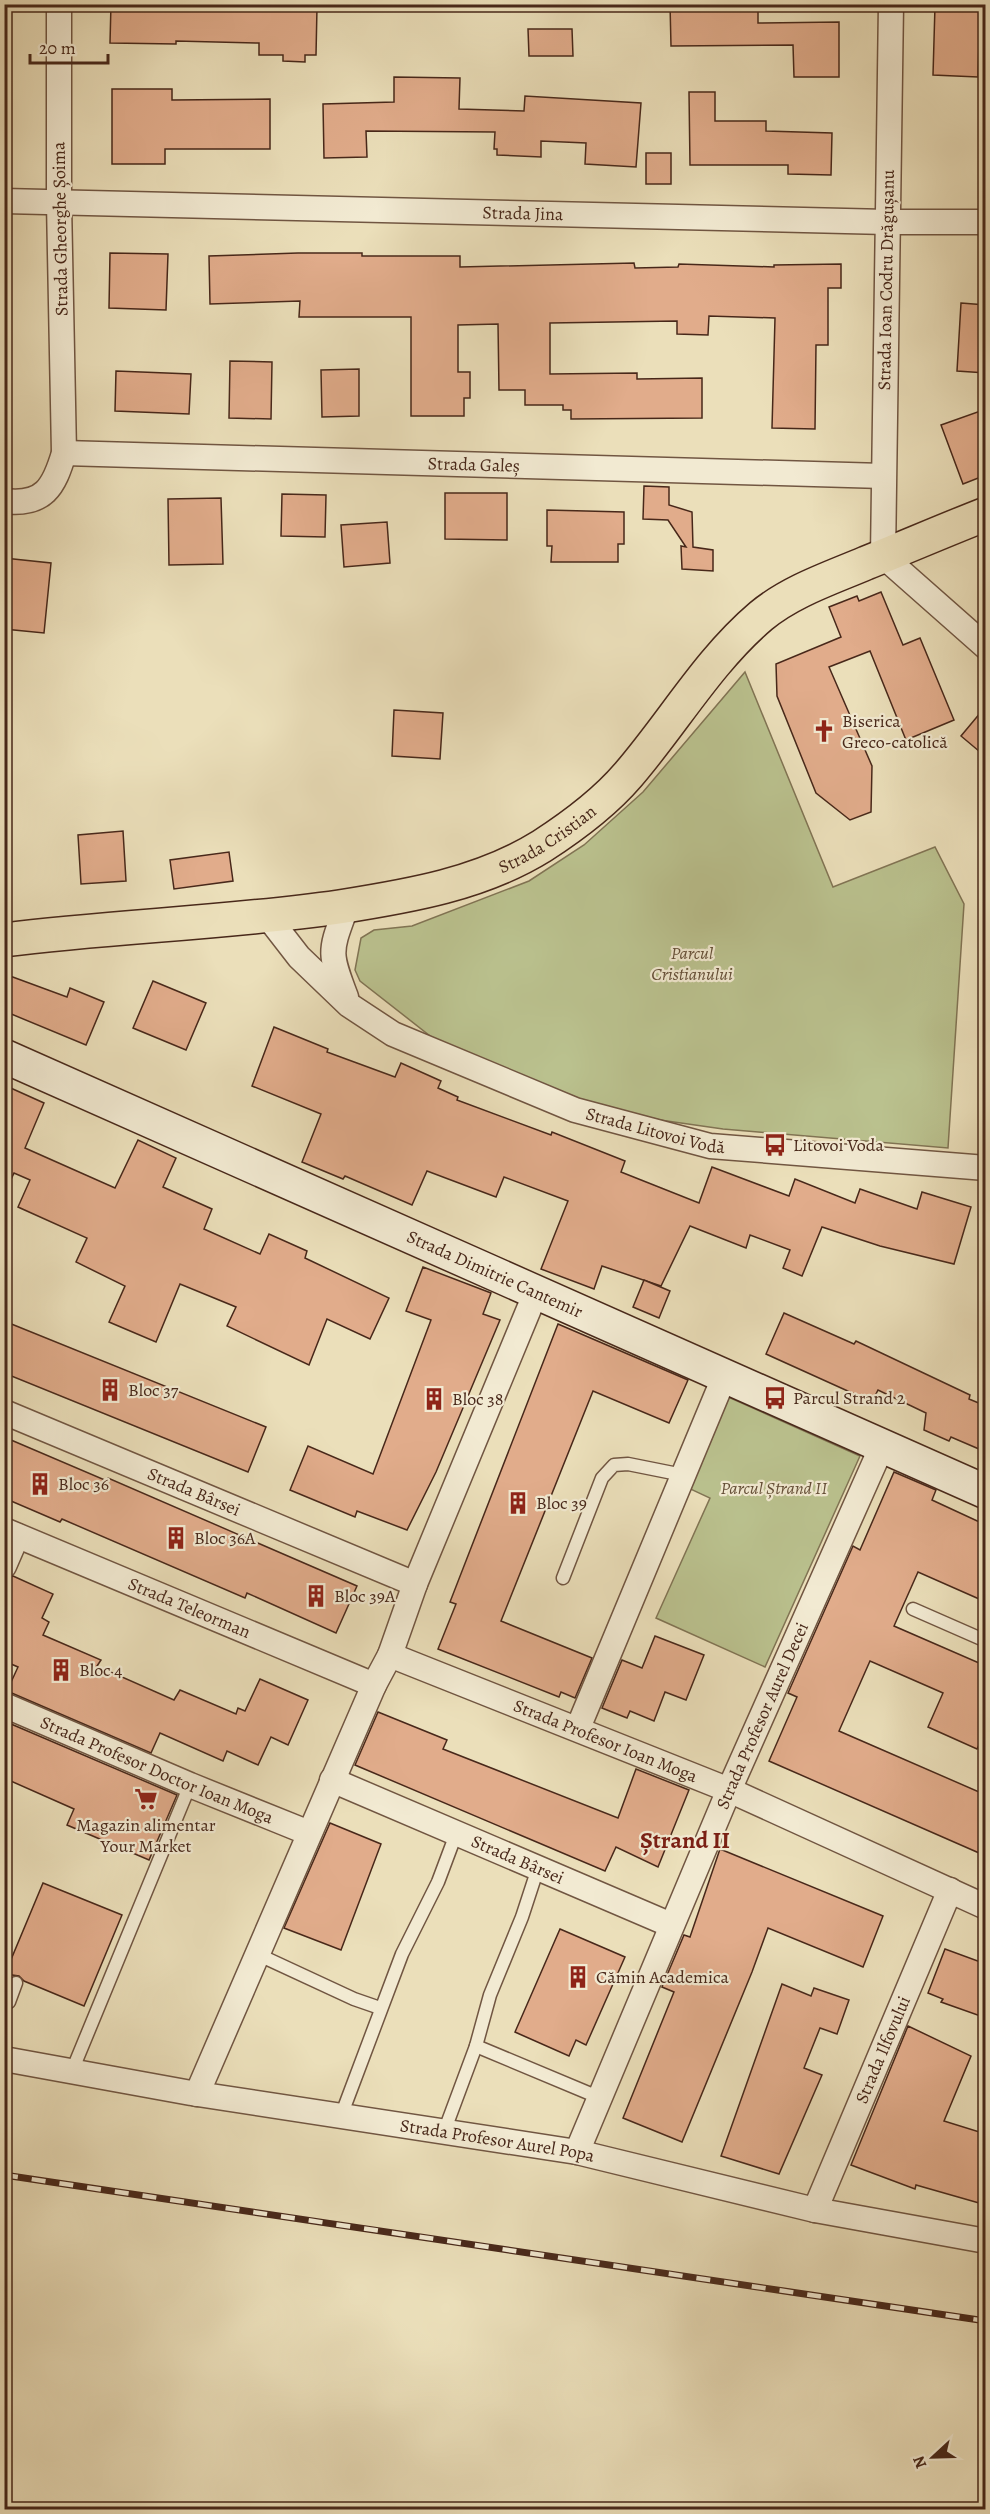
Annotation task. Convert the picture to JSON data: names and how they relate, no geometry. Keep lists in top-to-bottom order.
{
  "streets": {
    "main road": ["Strada Cristian"],
    "street": [
      "Strada Jina",
      "Strada Gheorghe Șoima",
      "Strada Ioan Codru Drăgușanu",
      "Strada Galeș",
      "Strada Litovoi Vodă",
      "Strada Dimitrie Cantemir",
      "Strada Bârsei",
      "Strada Teleorman",
      "Strada Profesor Aurel Decei",
      "Strada Profesor Ioan Moga",
      "Strada Profesor Doctor Ioan Moga",
      "Strada Ilfovului",
      "Strada Profesor Aurel Popa"
    ]
  },
  "crossings": [
    ["Strada Jina", "Strada Gheorghe Șoima"],
    ["Strada Jina", "Strada Ioan Codru Drăgușanu"],
    ["Strada Gheorghe Șoima", "Strada Galeș"],
    ["Strada Ioan Codru Drăgușanu", "Strada Galeș"],
    ["Strada Ioan Codru Drăgușanu", "Strada Cristian"],
    ["Strada Cristian", "Strada Litovoi Vodă"],
    ["Strada Dimitrie Cantemir", "Strada Profesor Aurel Decei"],
    ["Strada Bârsei", "Strada Profesor Aurel Decei"],
    ["Strada Profesor Aurel Decei", "Strada Profesor Ioan Moga"],
    ["Strada Profesor Aurel Decei", "Strada Profesor Aurel Popa"],
    ["Strada Profesor Ioan Moga", "Strada Ilfovului"],
    ["Strada Ilfovului", "Strada Profesor Aurel Popa"]
  ],
  "districts": ["Ștrand II"],
  "parks": ["Parcul Cristianului", "Parcul Ștrand II"],
  "places": {
    "church": ["Biserica Greco-catolică"],
    "bus stop": ["Litovoi Voda", "Parcul Strand 2"],
    "building": [
      "Bloc 37",
      "Bloc 38",
      "Bloc 36",
      "Bloc 39",
      "Bloc 36A",
      "Bloc 39A",
      "Bloc 4",
      "Cămin Academica"
    ],
    "supermarket": ["Magazin alimentar Your Market"]
  },
  "scale_bar": "20 m",
  "north": "left"
}
